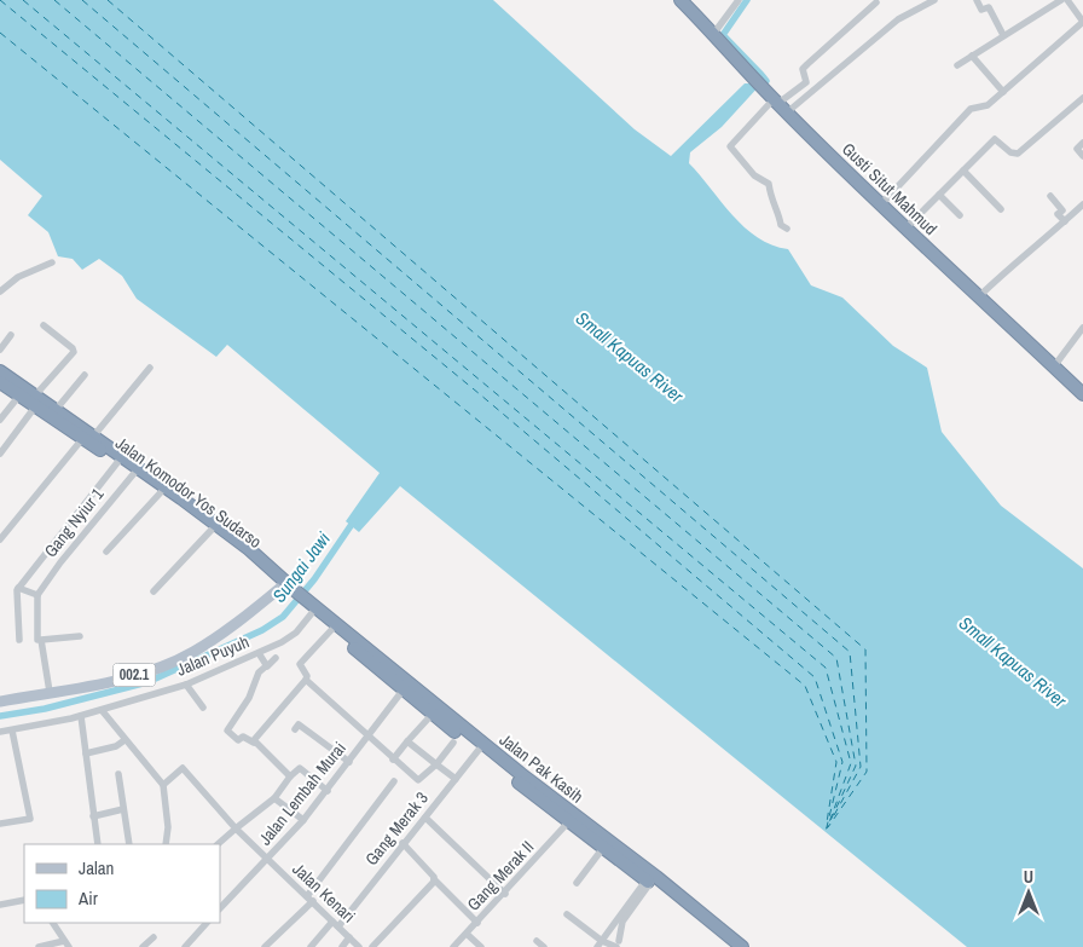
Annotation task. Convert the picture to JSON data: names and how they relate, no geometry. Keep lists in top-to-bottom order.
{
  "streets": {
    "highway": ["Gusti Situt Mahmud", "Jalan Komodor Yos Sudarso", "Jalan Pak Kasih"],
    "main road": ["002.1"],
    "street": [
      "Gang Nyiur 1",
      "Jalan Puyuh",
      "Jalan Lembah Murai",
      "Gang Merak 3",
      "Gang Merak II",
      "Jalan Kenari"
    ]
  },
  "crossings": [
    ["Jalan Komodor Yos Sudarso", "Gang Nyiur 1"],
    ["Jalan Komodor Yos Sudarso", "002.1"],
    ["Jalan Puyuh", "Jalan Pak Kasih"],
    ["Jalan Pak Kasih", "Jalan Lembah Murai"],
    ["Jalan Pak Kasih", "Gang Merak 3"],
    ["Jalan Pak Kasih", "Gang Merak II"],
    ["Jalan Lembah Murai", "Jalan Kenari"],
    ["Gang Merak 3", "Jalan Kenari"]
  ],
  "water": ["Small Kapuas River", "Sungai Jawi"],
  "legend": ["Jalan", "Air"],
  "north": "top"
}
